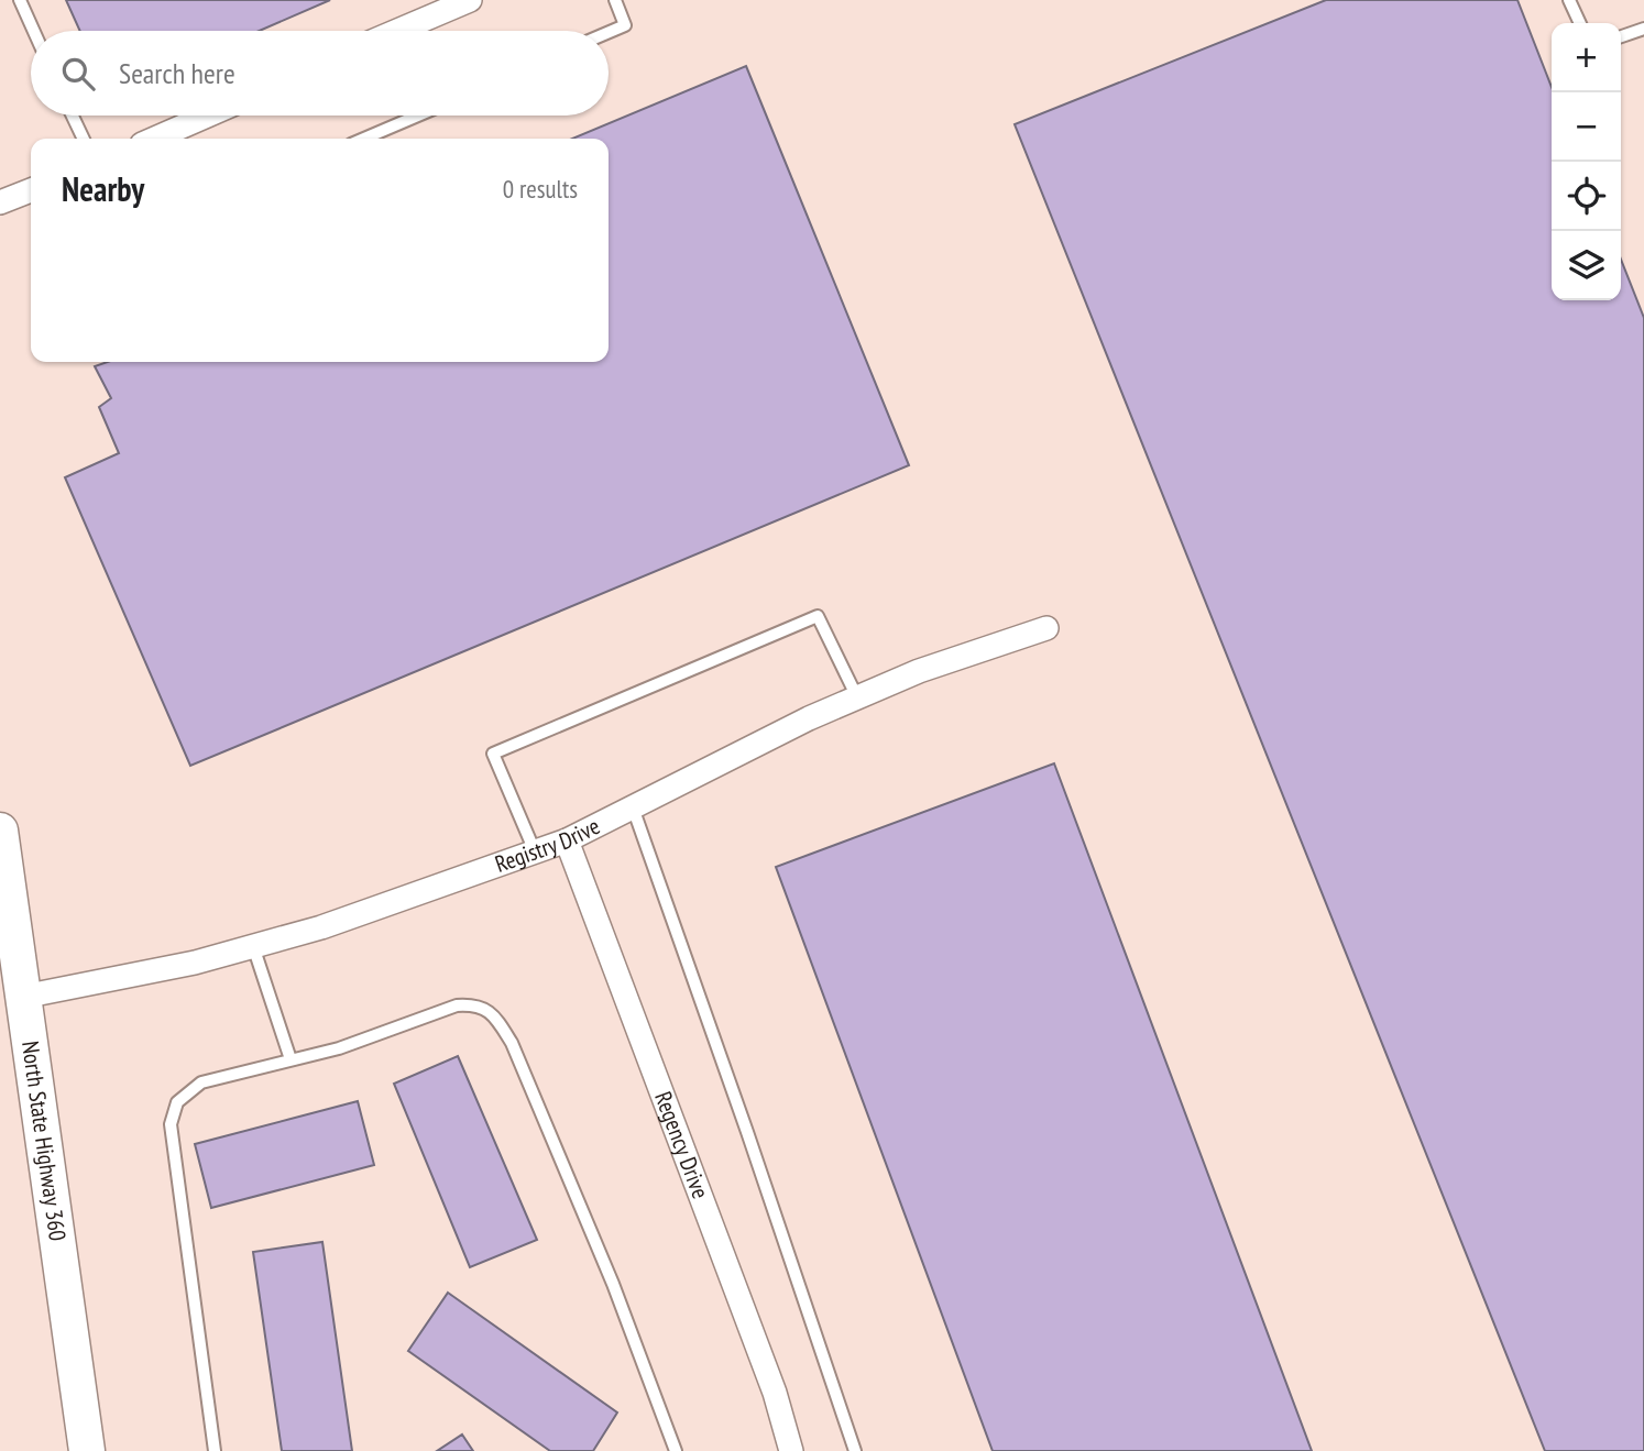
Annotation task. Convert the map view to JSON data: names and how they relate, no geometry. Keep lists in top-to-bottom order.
{
  "streets": {
    "main road": ["North State Highway 360"],
    "street": ["Registry Drive", "Regency Drive"]
  },
  "crossings": [
    ["Registry Drive", "North State Highway 360"],
    ["Registry Drive", "Regency Drive"]
  ],
  "page": {
    "map_buttons": ["+", "−"],
    "search": "Search here",
    "heading": ["Nearby", "0 results"]
  }
}
